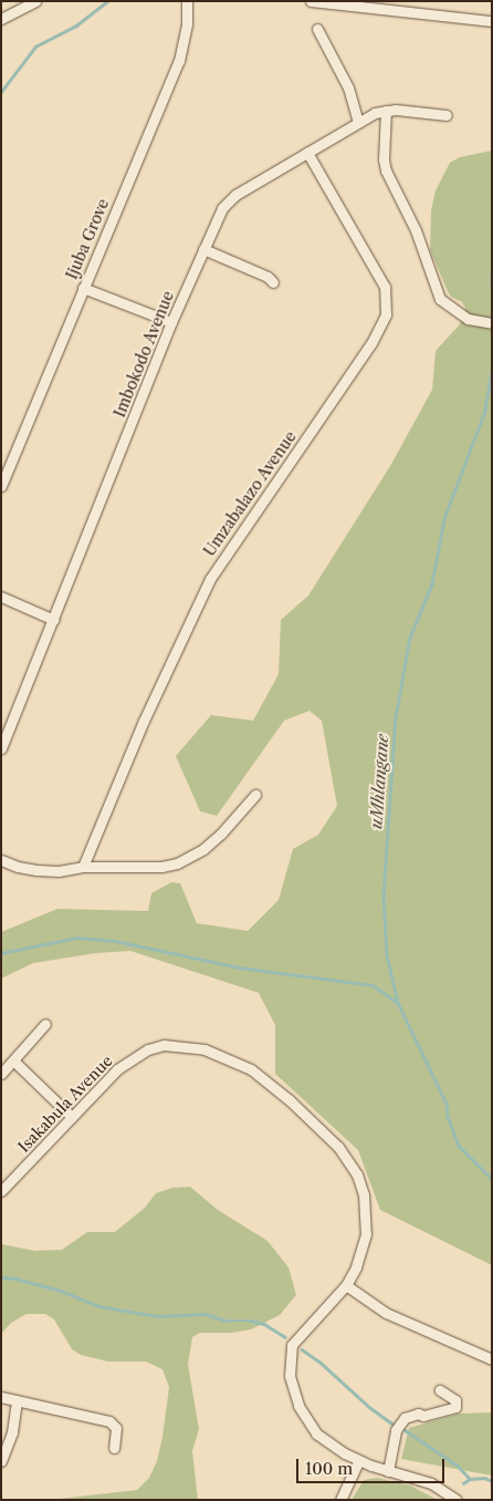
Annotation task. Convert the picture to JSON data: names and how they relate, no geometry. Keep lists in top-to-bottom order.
{
  "streets": {
    "street": [
      "Ijuba Grove",
      "Imbokodo Avenue",
      "Umzabalazo Avenue",
      "Isakabula Avenue"
    ]
  },
  "crossings": [
    ["Imbokodo Avenue", "Umzabalazo Avenue"]
  ],
  "water": ["uMhlangane"],
  "scale_bar": "100 m"
}
